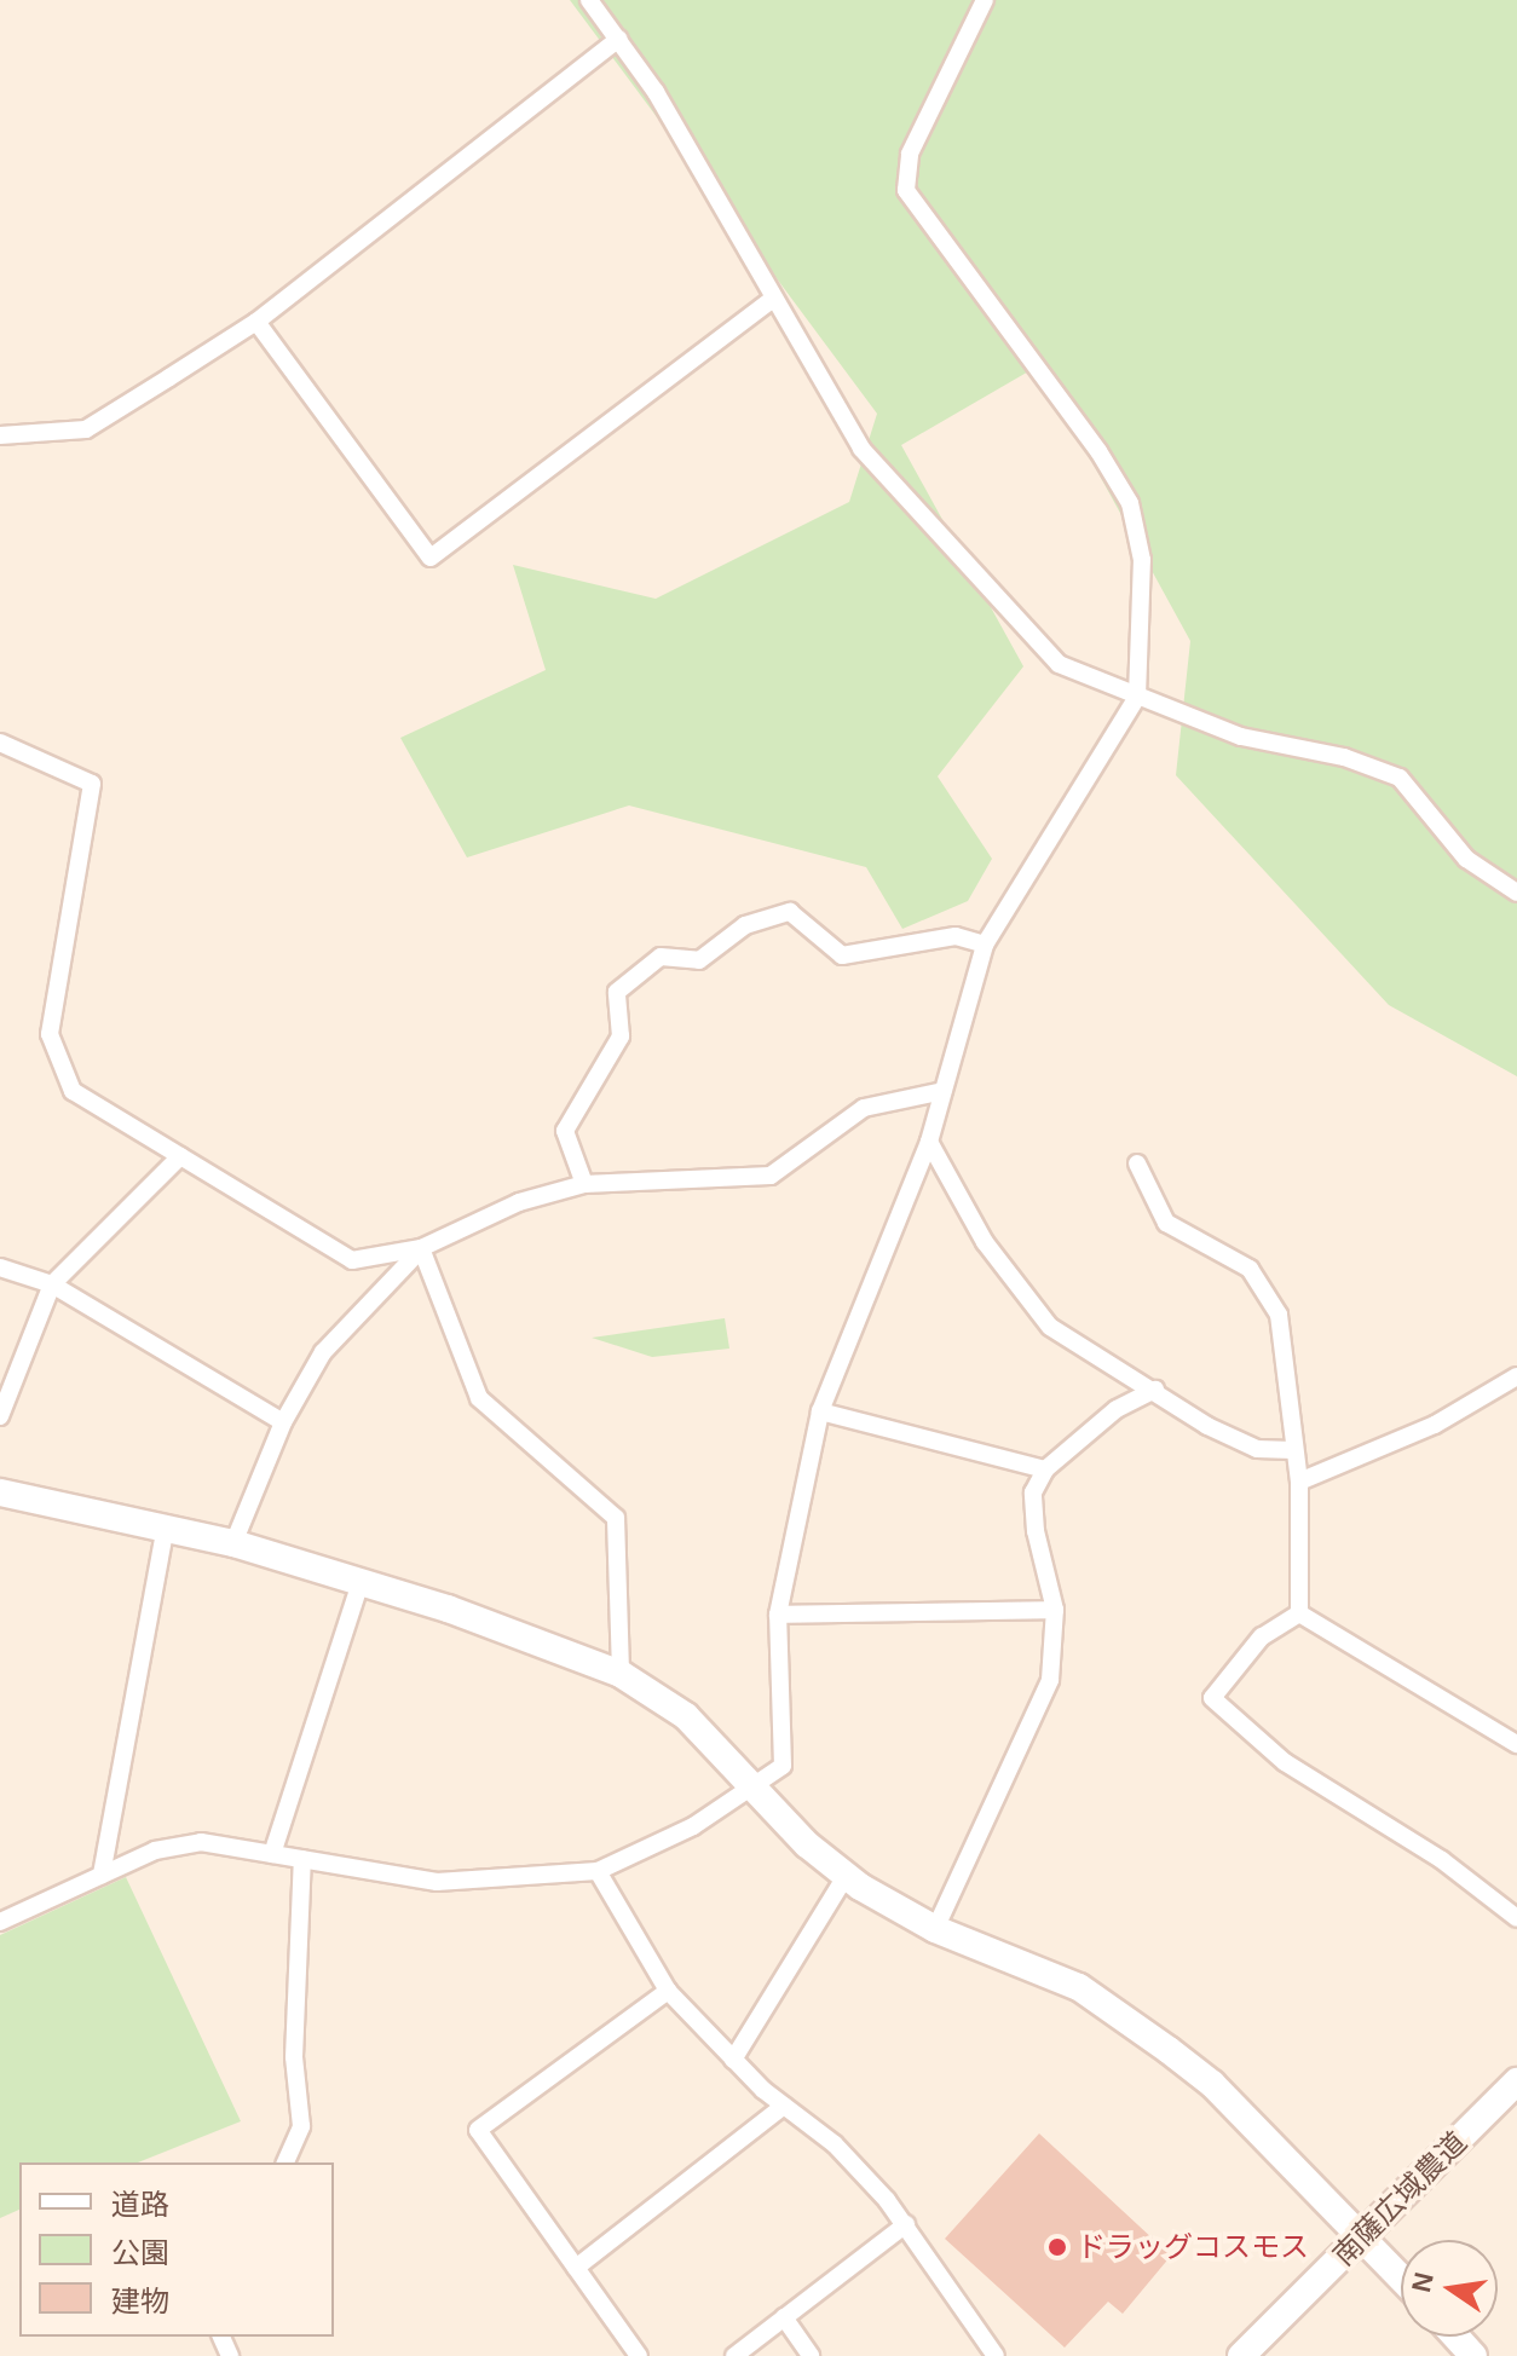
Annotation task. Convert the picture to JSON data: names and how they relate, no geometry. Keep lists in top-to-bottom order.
{
  "streets": {
    "street": ["南薩広域農道"]
  },
  "places": ["ドラッグコスモス"],
  "legend": ["道路", "公園", "建物"],
  "north": "left"
}
